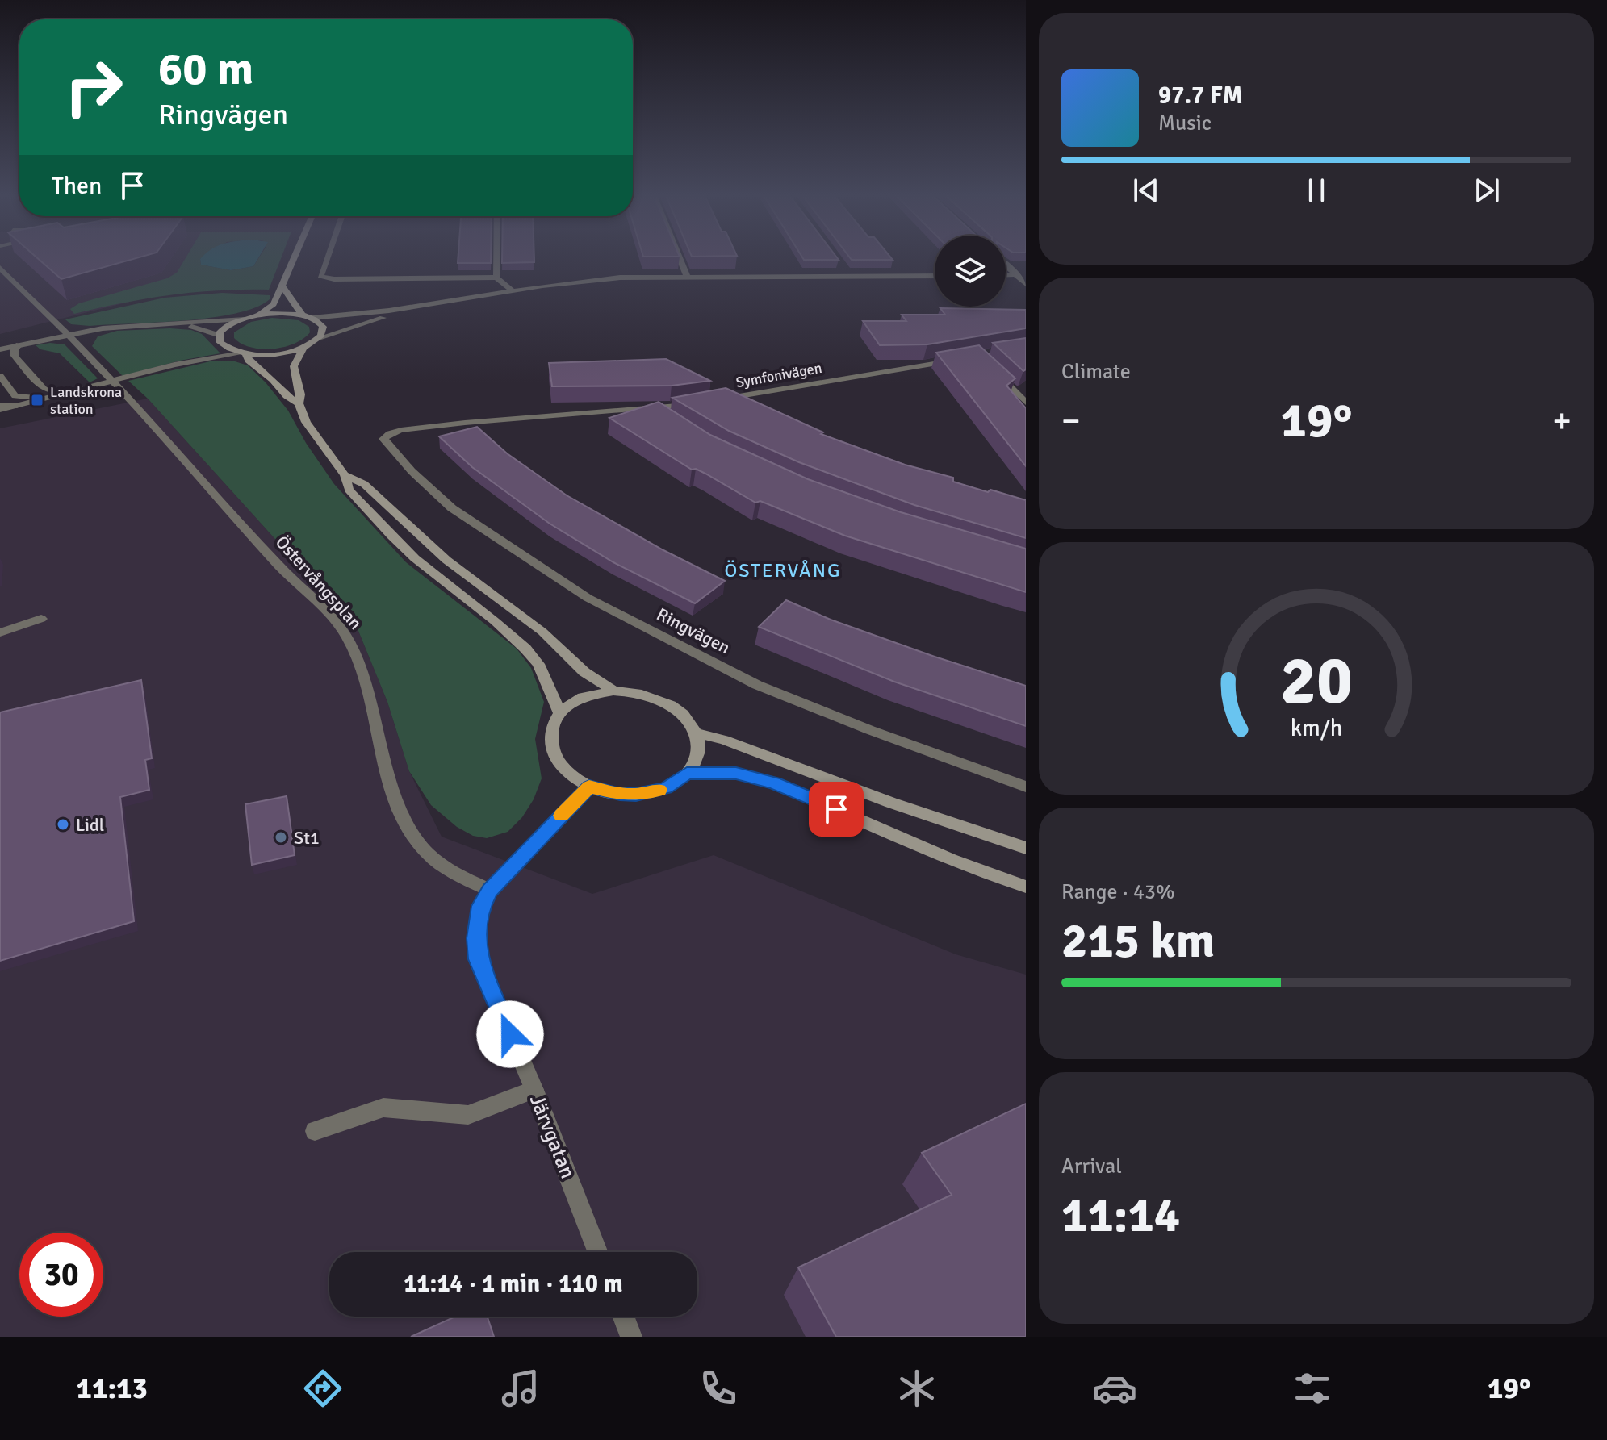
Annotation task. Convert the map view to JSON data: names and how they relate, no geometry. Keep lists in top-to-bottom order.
{
  "streets": {
    "street": [
      "Symfonivägen",
      "Östervångsplan",
      "Ringvägen",
      "Järvgatan"
    ]
  },
  "crossings": [
    ["Östervångsplan", "Järvgatan"]
  ],
  "districts": ["ÖSTERVÅNG"],
  "places": {
    "transit": ["Landskrona station"],
    "other": ["Lidl", "St1"]
  },
  "page": {
    "turn": ["60 m", "Ringvägen"],
    "song": ["97.7 FM", "Music"],
    "then": "Then",
    "tile": [
      "Climate",
      ["Range · 43%", "215 km"],
      ["Arrival", "11:14"]
    ],
    "heat": ["−", "19°", "+"],
    "limit": "30",
    "trip": "11:14 · 1 min · 110 m",
    "tabs": ["11:13", "19°"],
    "gauge": ["20", "km/h"]
  }
}
